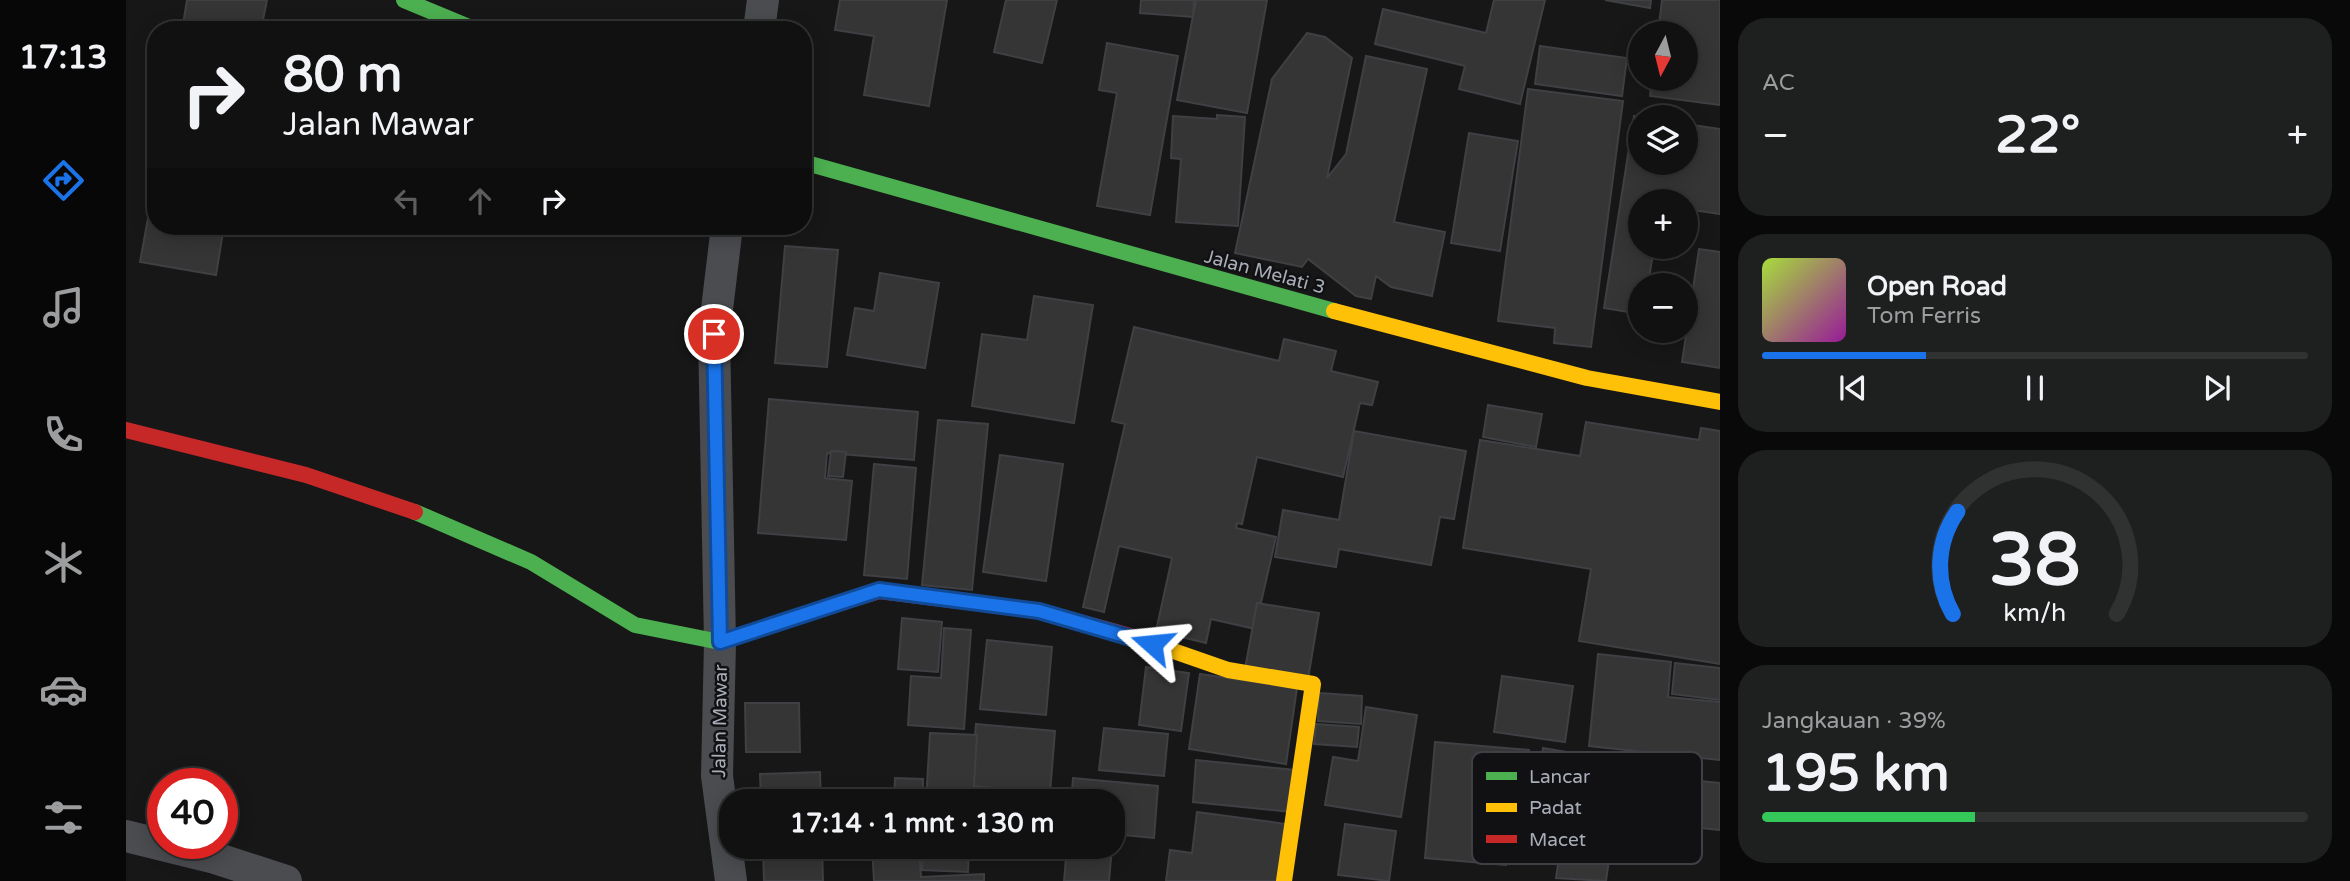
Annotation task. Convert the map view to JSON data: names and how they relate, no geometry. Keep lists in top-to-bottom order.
{
  "streets": {
    "street": ["Jalan Melati 3", "Jalan Mawar"]
  },
  "legend": ["Lancar", "Padat", "Macet"],
  "north": "bottom",
  "page": {
    "tabs": "17:13",
    "tile": [
      "AC",
      ["Jangkauan · 39%", "195 km"]
    ],
    "map_buttons": ["+", "−"],
    "turn": ["80 m", "Jalan Mawar"],
    "heat": ["−", "22°", "+"],
    "song": ["Open Road", "Tom Ferris"],
    "limit": "40",
    "trip": "17:14 · 1 mnt · 130 m",
    "gauge": ["38", "km/h"]
  }
}
